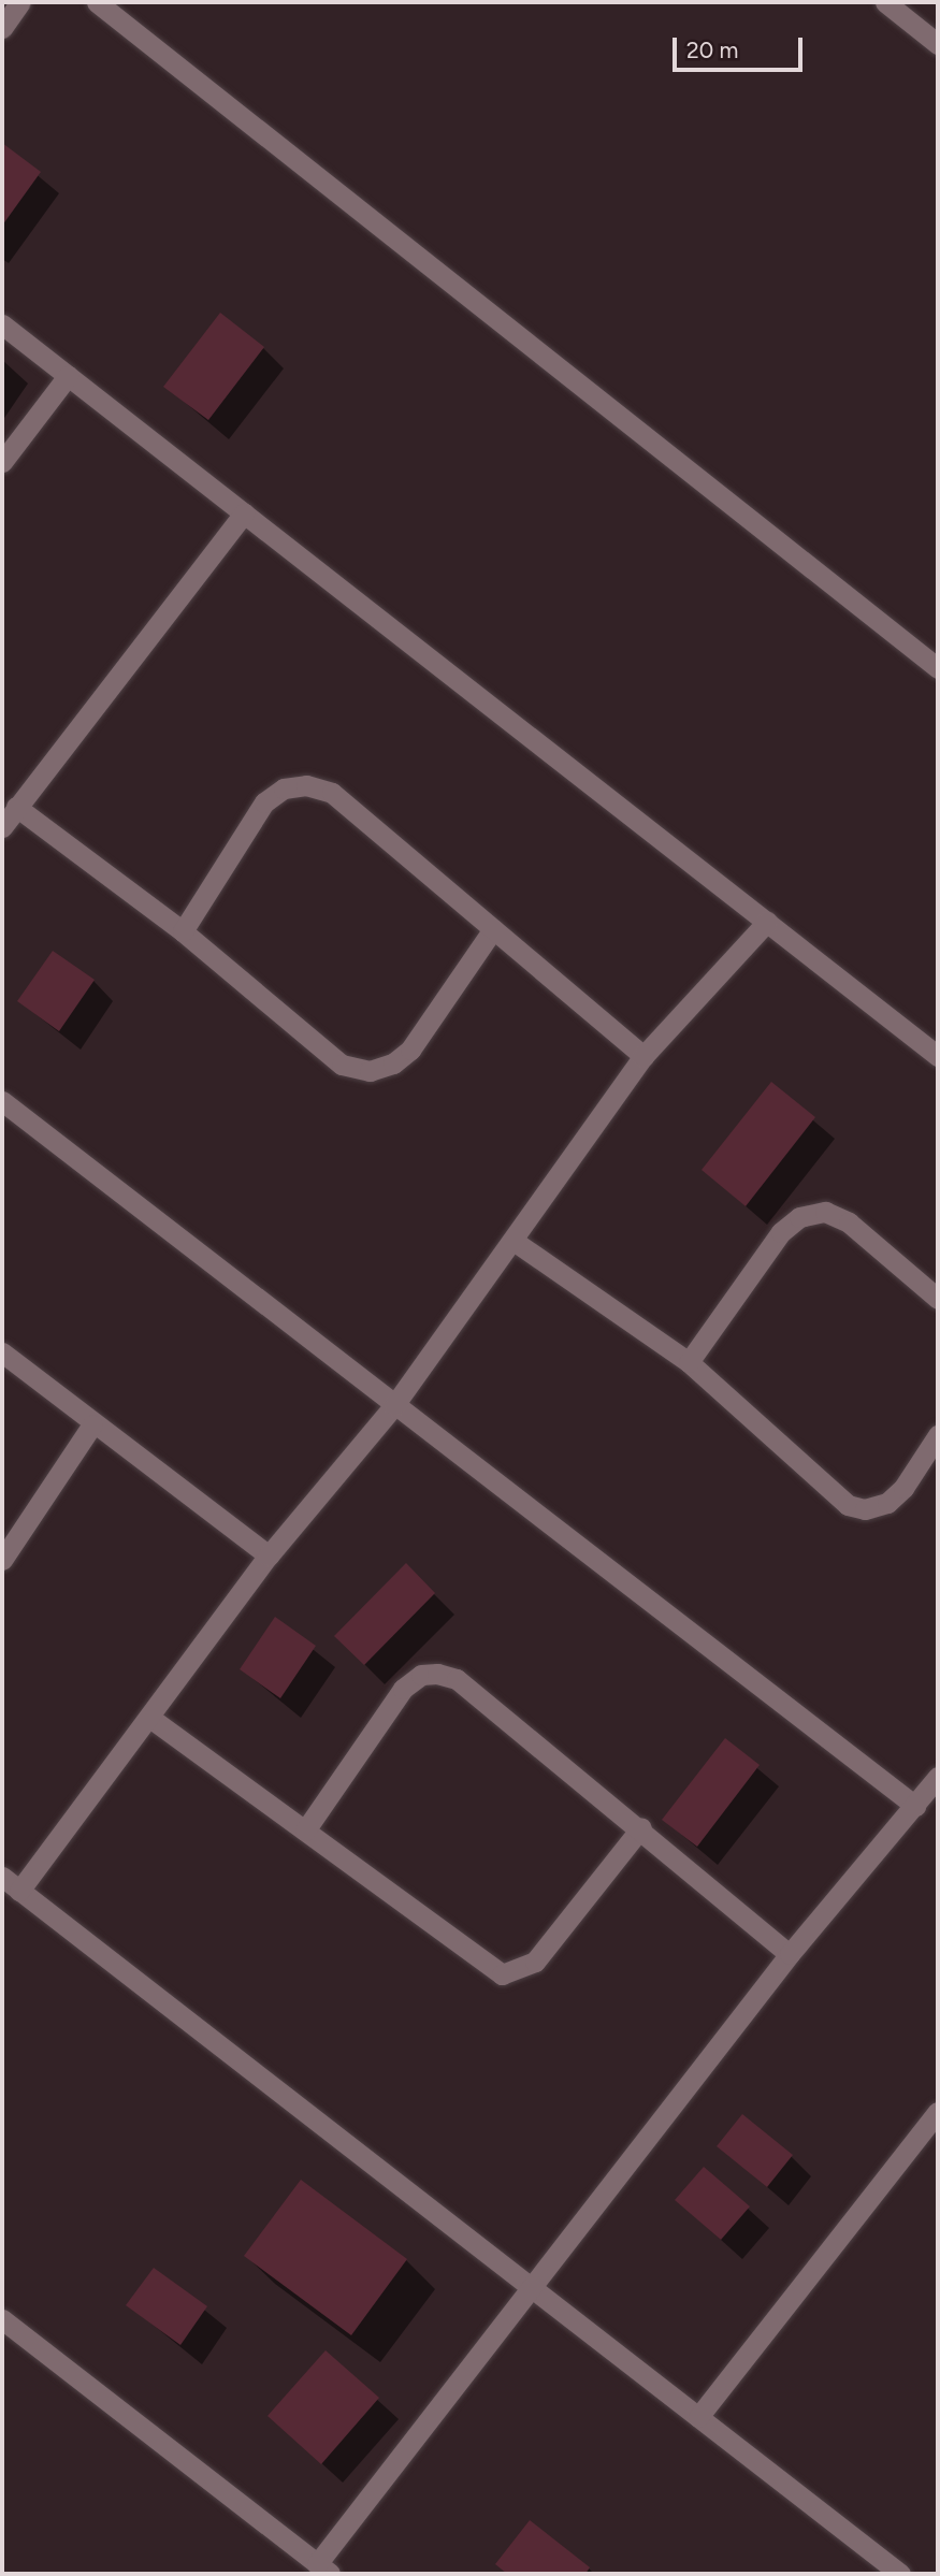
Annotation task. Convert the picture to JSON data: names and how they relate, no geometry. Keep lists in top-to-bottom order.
{
  "scale_bar": "20 m"
}
